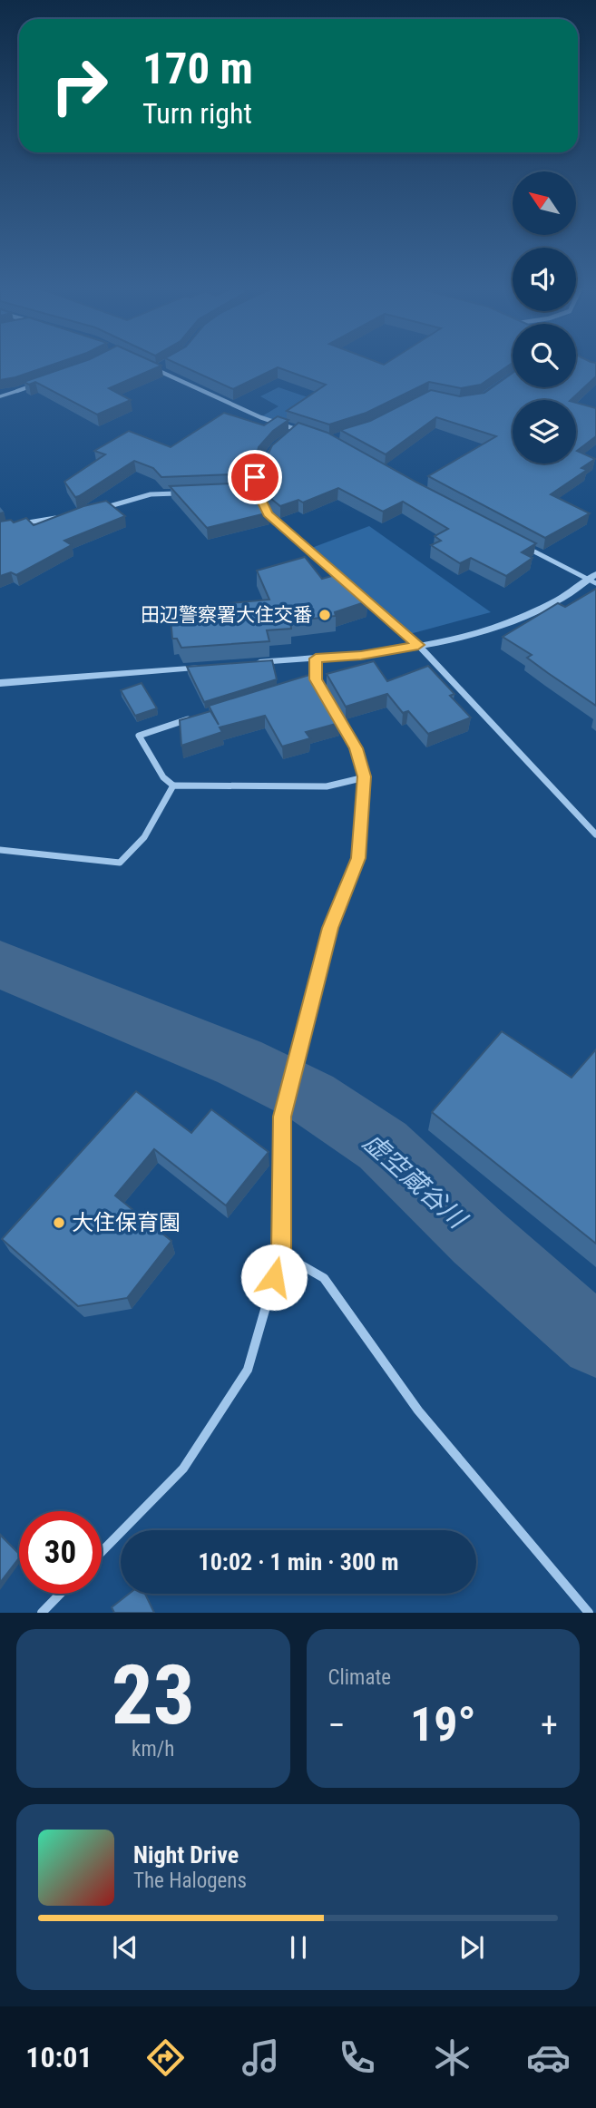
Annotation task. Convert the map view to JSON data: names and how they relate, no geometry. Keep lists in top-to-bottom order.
{
  "water": ["虚空蔵谷川"],
  "places": ["田辺警察署大住交番", "大住保育園"],
  "north": "top left",
  "page": {
    "turn": ["170 m", "Turn right"],
    "limit": "30",
    "trip": "10:02 · 1 min · 300 m",
    "tile": [
      ["23", "km/h"],
      "Climate"
    ],
    "heat": ["−", "19°", "+"],
    "song": ["Night Drive", "The Halogens"],
    "tabs": "10:01"
  }
}
